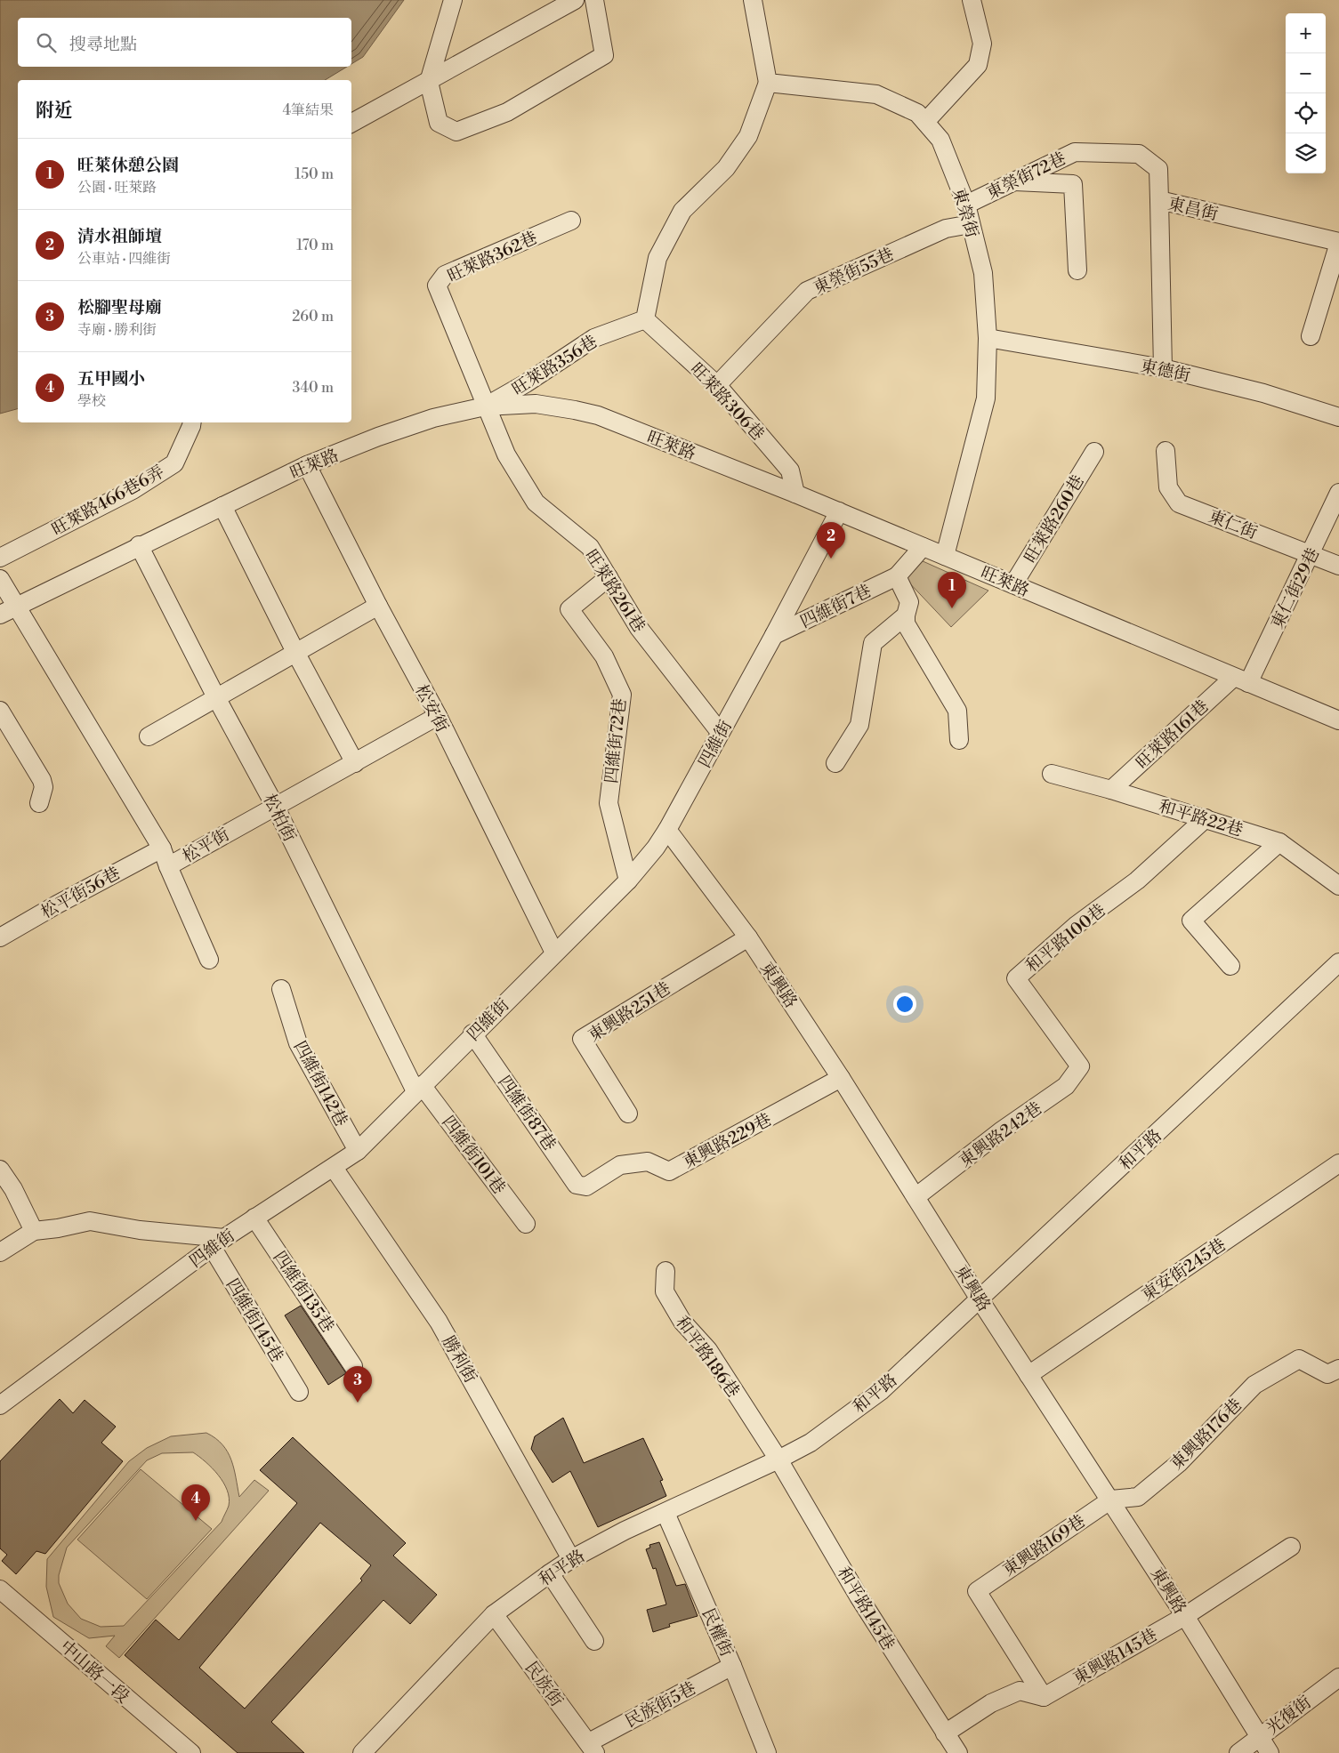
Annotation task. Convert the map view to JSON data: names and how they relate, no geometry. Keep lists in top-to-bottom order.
{
  "streets": {
    "street": [
      "東榮街72巷",
      "東昌街",
      "東榮街",
      "旺萊路362巷",
      "東榮街55巷",
      "旺萊路356巷",
      "東德街",
      "旺萊路306巷",
      "旺萊路",
      "旺萊路466巷6弄",
      "旺萊路260巷",
      "東仁街",
      "東仁街29巷",
      "旺萊路261巷",
      "四維街7巷",
      "松安街",
      "旺萊路161巷",
      "四維街72巷",
      "四維街",
      "松柏街",
      "和平路22巷",
      "松平街",
      "松平街56巷",
      "和平路100巷",
      "東興路",
      "東興路251巷",
      "四維街142巷",
      "四維街87巷",
      "東興路242巷",
      "東興路229巷",
      "和平路",
      "四維街101巷",
      "東安街245巷",
      "四維街135巷",
      "四維街145巷",
      "和平路186巷",
      "勝利街",
      "東興路176巷",
      "東興路169巷",
      "和平路145巷",
      "民權街",
      "東興路145巷",
      "中山路一段",
      "民族街",
      "民族街5巷",
      "光復街"
    ]
  },
  "crossings": [
    ["東榮街72巷", "東昌街"],
    ["東榮街72巷", "東榮街"],
    ["東昌街", "東德街"],
    ["東榮街", "東榮街55巷"],
    ["東榮街", "東德街"],
    ["東榮街", "旺萊路"],
    ["旺萊路362巷", "旺萊路356巷"],
    ["旺萊路362巷", "旺萊路"],
    ["旺萊路362巷", "旺萊路261巷"],
    ["東榮街55巷", "旺萊路306巷"],
    ["旺萊路356巷", "旺萊路306巷"],
    ["旺萊路356巷", "旺萊路"],
    ["旺萊路356巷", "旺萊路261巷"],
    ["旺萊路306巷", "旺萊路"],
    ["旺萊路", "旺萊路260巷"],
    ["旺萊路", "東仁街29巷"],
    ["旺萊路", "旺萊路261巷"],
    ["旺萊路", "松安街"],
    ["旺萊路", "旺萊路161巷"],
    ["旺萊路", "四維街"],
    ["旺萊路", "松柏街"],
    ["旺萊路", "松平街"],
    ["東仁街", "東仁街29巷"],
    ["東仁街29巷", "旺萊路161巷"],
    ["旺萊路261巷", "四維街72巷"],
    ["旺萊路261巷", "四維街"],
    ["四維街7巷", "四維街"],
    ["松安街", "四維街"],
    ["松安街", "松平街"],
    ["旺萊路161巷", "和平路22巷"],
    ["四維街72巷", "四維街"],
    ["四維街", "松柏街"],
    ["四維街", "東興路"],
    ["四維街", "四維街142巷"],
    ["四維街", "四維街87巷"],
    ["四維街", "四維街101巷"],
    ["四維街", "四維街135巷"],
    ["四維街", "四維街145巷"],
    ["四維街", "勝利街"],
    ["松柏街", "松平街"],
    ["松柏街", "四維街101巷"],
    ["和平路22巷", "和平路100巷"],
    ["松平街", "松平街56巷"],
    ["和平路100巷", "東興路242巷"],
    ["東興路", "東興路251巷"],
    ["東興路", "東興路242巷"],
    ["東興路", "東興路229巷"],
    ["東興路", "和平路"],
    ["東興路", "東安街245巷"],
    ["東興路", "東興路176巷"],
    ["東興路", "東興路169巷"],
    ["東興路", "東興路145巷"],
    ["東興路", "光復街"],
    ["四維街87巷", "東興路229巷"],
    ["和平路", "和平路186巷"],
    ["和平路", "勝利街"],
    ["和平路", "和平路145巷"],
    ["和平路", "民權街"],
    ["和平路", "民族街"],
    ["和平路186巷", "和平路145巷"],
    ["東興路176巷", "東興路169巷"],
    ["東興路169巷", "東興路145巷"],
    ["民權街", "民族街5巷"],
    ["民族街", "民族街5巷"]
  ],
  "page": {
    "map_buttons": ["+", "−"],
    "search": "搜尋地點",
    "heading": ["附近", "4筆結果"],
    "list": [
      {
        "mark": "1",
        "name": "旺萊休憩公園",
        "note": "公園 · 旺萊路",
        "value": "150 m"
      },
      {
        "mark": "2",
        "name": "清水祖師壇",
        "note": "公車站 · 四維街",
        "value": "170 m"
      },
      {
        "mark": "3",
        "name": "松腳聖母廟",
        "note": "寺廟 · 勝利街",
        "value": "260 m"
      },
      {
        "mark": "4",
        "name": "五甲國小",
        "note": "學校",
        "value": "340 m"
      }
    ],
    "pins": [
      "2",
      "1",
      "3",
      "4"
    ]
  }
}
